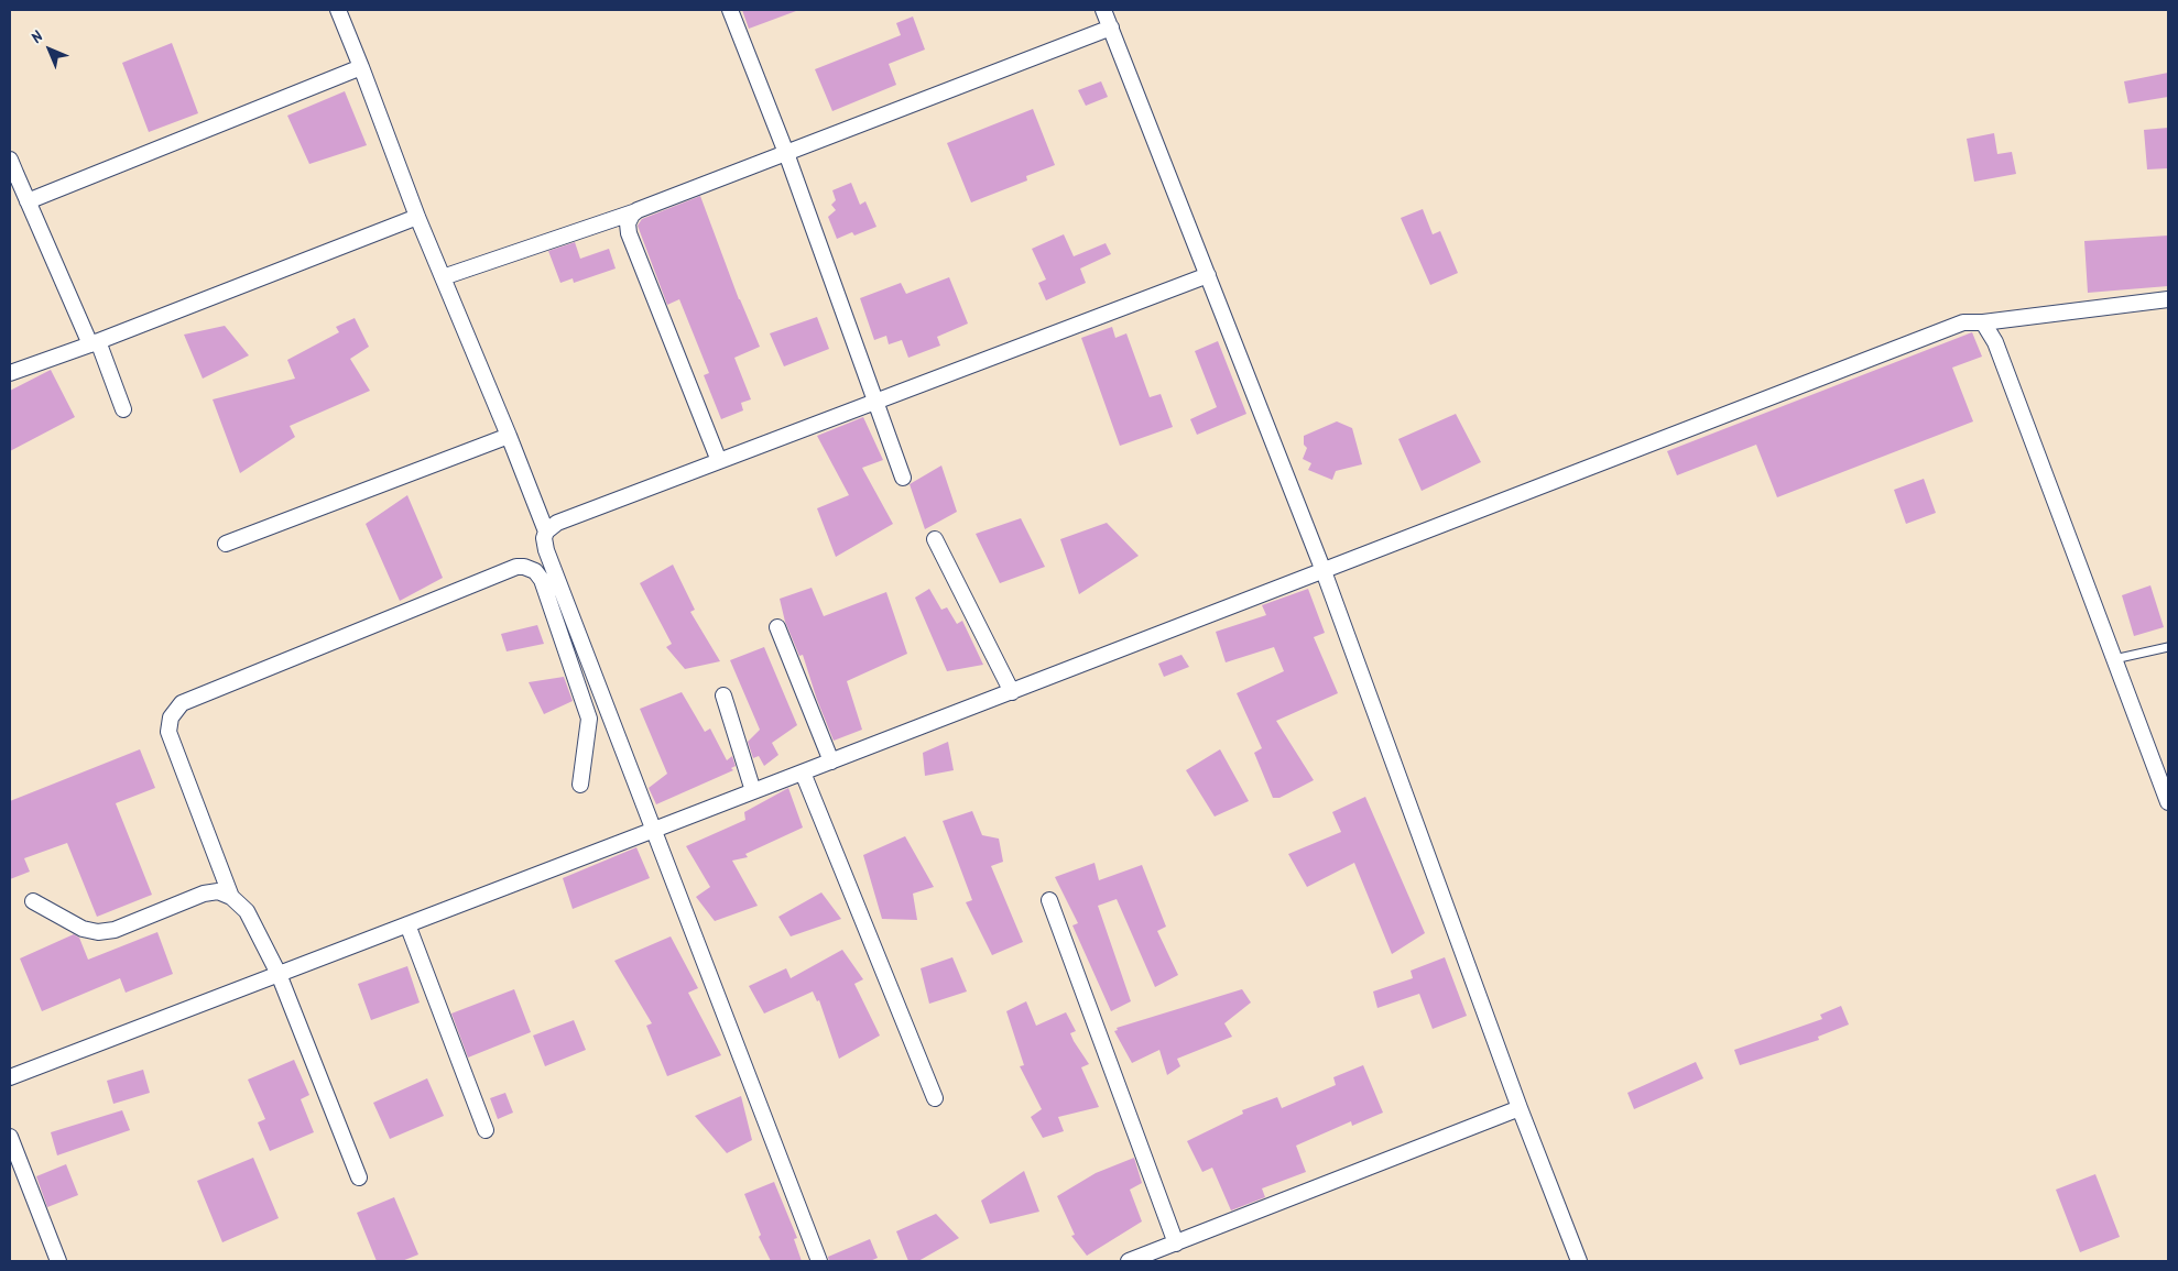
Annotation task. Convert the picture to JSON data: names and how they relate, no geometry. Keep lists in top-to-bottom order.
{
  "north": "top left"
}
